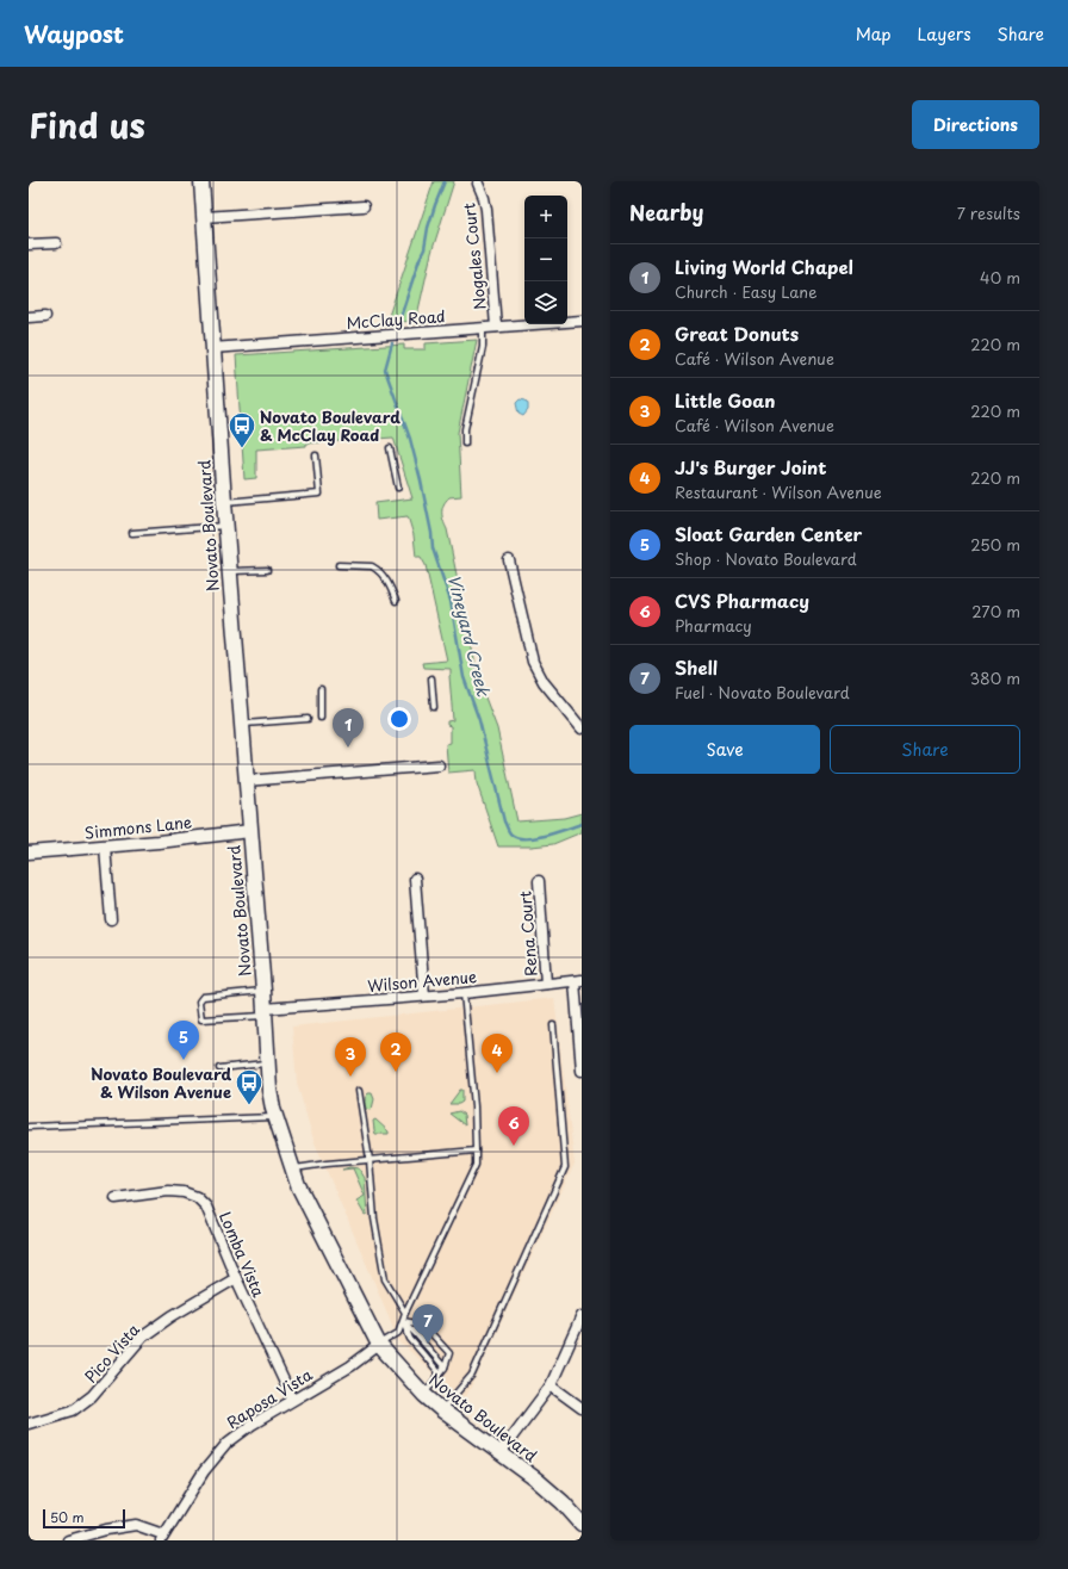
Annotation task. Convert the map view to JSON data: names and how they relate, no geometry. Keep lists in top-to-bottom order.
{
  "streets": {
    "main road": ["Novato Boulevard"],
    "street": [
      "Nogales Court",
      "McClay Road",
      "Simmons Lane",
      "Rena Court",
      "Wilson Avenue",
      "Lomba Vista",
      "Pico Vista",
      "Raposa Vista"
    ]
  },
  "crossings": [
    ["Nogales Court", "McClay Road"],
    ["McClay Road", "Novato Boulevard"],
    ["Novato Boulevard", "Simmons Lane"],
    ["Novato Boulevard", "Wilson Avenue"],
    ["Novato Boulevard", "Raposa Vista"],
    ["Rena Court", "Wilson Avenue"],
    ["Lomba Vista", "Pico Vista"],
    ["Lomba Vista", "Raposa Vista"]
  ],
  "water": ["Vineyard Creek"],
  "places": {
    "bus stop": ["Novato Boulevard & McClay Road", "Novato Boulevard & Wilson Avenue"]
  },
  "scale_bar": "50 m",
  "page": {
    "header": "Waypost",
    "nav": ["Map", "Layers", "Share"],
    "title": "Find us",
    "buttons": [
      "Directions",
      ["Save", "Share"]
    ],
    "heading": ["Nearby", "7 results"],
    "map_buttons": ["+", "−"],
    "list": [
      {
        "mark": "1",
        "name": "Living World Chapel",
        "note": "Church · Easy Lane",
        "value": "40 m"
      },
      {
        "mark": "2",
        "name": "Great Donuts",
        "note": "Café · Wilson Avenue",
        "value": "220 m"
      },
      {
        "mark": "3",
        "name": "Little Goan",
        "note": "Café · Wilson Avenue",
        "value": "220 m"
      },
      {
        "mark": "4",
        "name": "JJ's Burger Joint",
        "note": "Restaurant · Wilson Avenue",
        "value": "220 m"
      },
      {
        "mark": "5",
        "name": "Sloat Garden Center",
        "note": "Shop · Novato Boulevard",
        "value": "250 m"
      },
      {
        "mark": "6",
        "name": "CVS Pharmacy",
        "note": "Pharmacy",
        "value": "270 m"
      },
      {
        "mark": "7",
        "name": "Shell",
        "note": "Fuel · Novato Boulevard",
        "value": "380 m"
      }
    ],
    "pins": [
      "1",
      "5",
      "2",
      "4",
      "3",
      "6",
      "7"
    ],
    "scale": "50 m"
  }
}
